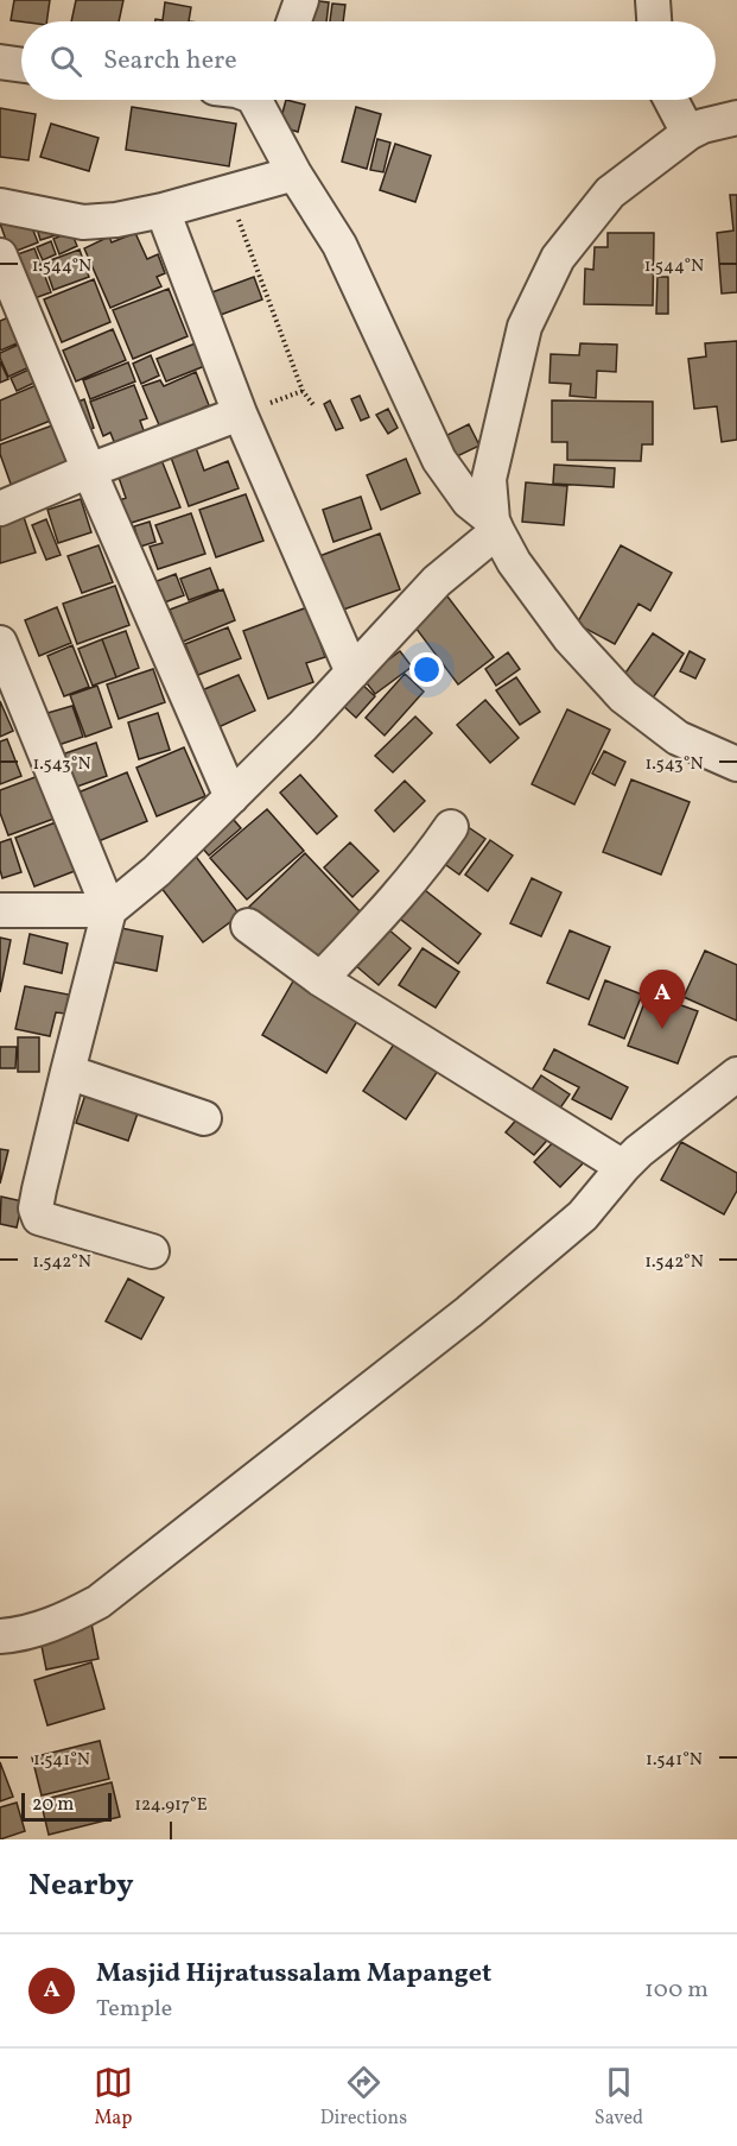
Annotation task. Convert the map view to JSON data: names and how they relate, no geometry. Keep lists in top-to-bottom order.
{
  "scale_bar": "20 m",
  "page": {
    "search": "Search here",
    "pins": "A",
    "scale": "20 m",
    "heading": "Nearby",
    "list": [
      {
        "mark": "A",
        "name": "Masjid Hijratussalam Mapanget",
        "note": "Temple",
        "value": "100 m"
      }
    ],
    "nav": ["Map", "Directions", "Saved"]
  },
  "coordinates": [
    "1.544°N",
    "1.543°N",
    "1.542°N",
    "1.541°N",
    "124.917°E"
  ]
}
